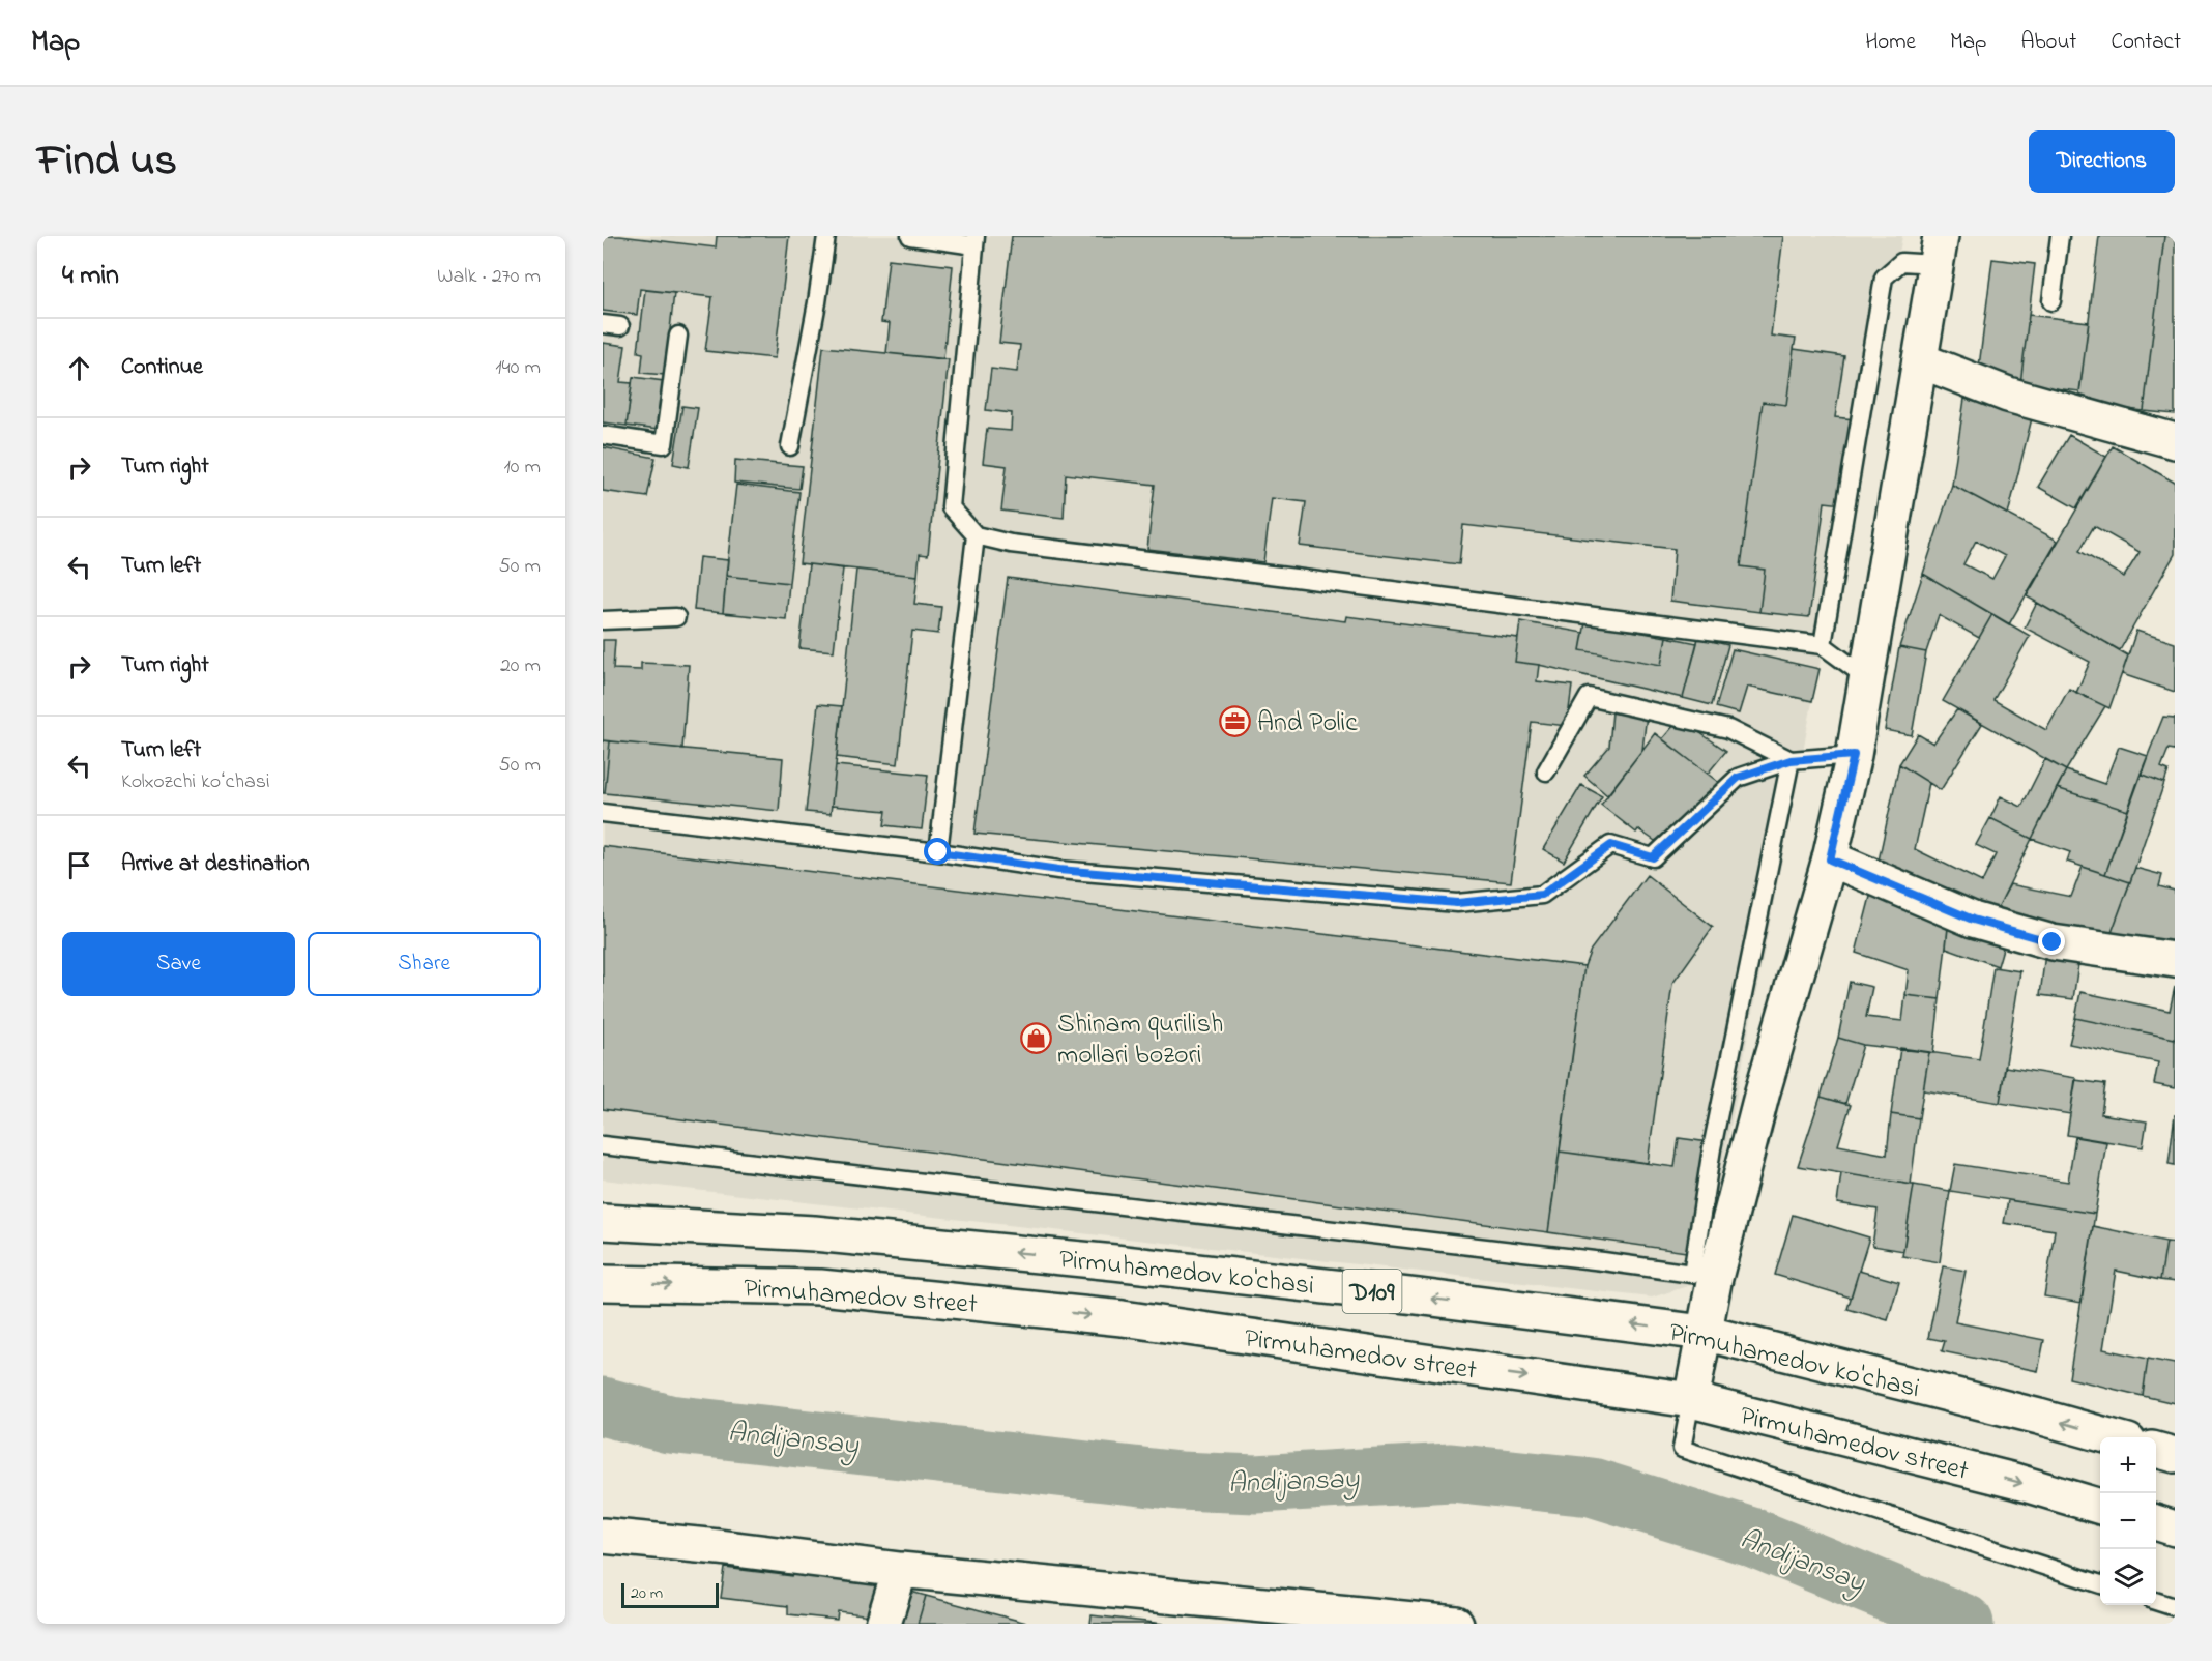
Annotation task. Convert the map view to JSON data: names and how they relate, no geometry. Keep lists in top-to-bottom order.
{
  "streets": {
    "main road": ["Pirmuhamedov ko'chasi", "D109", "Pirmuhamedov street"]
  },
  "one_way": ["Pirmuhamedov ko'chasi"],
  "water": ["Andijansay"],
  "places": {
    "office": ["And Polic"],
    "shop": ["Shinam qurilish mollari bozori"]
  },
  "scale_bar": "20 m",
  "page": {
    "header": "Map",
    "nav": [
      "Home",
      "Map",
      "About",
      "Contact"
    ],
    "title": "Find us",
    "buttons": [
      "Directions",
      ["Save", "Share"]
    ],
    "heading": ["4 min", "Walk · 270 m"],
    "list": [
      ["Continue", "140 m"],
      ["Turn right", "10 m"],
      ["Turn left", "50 m"],
      ["Turn right", "20 m"],
      ["Turn left", "Kolxozchi koʻchasi", "50 m"],
      "Arrive at destination"
    ],
    "map_buttons": ["+", "−"],
    "scale": "20 m"
  }
}
